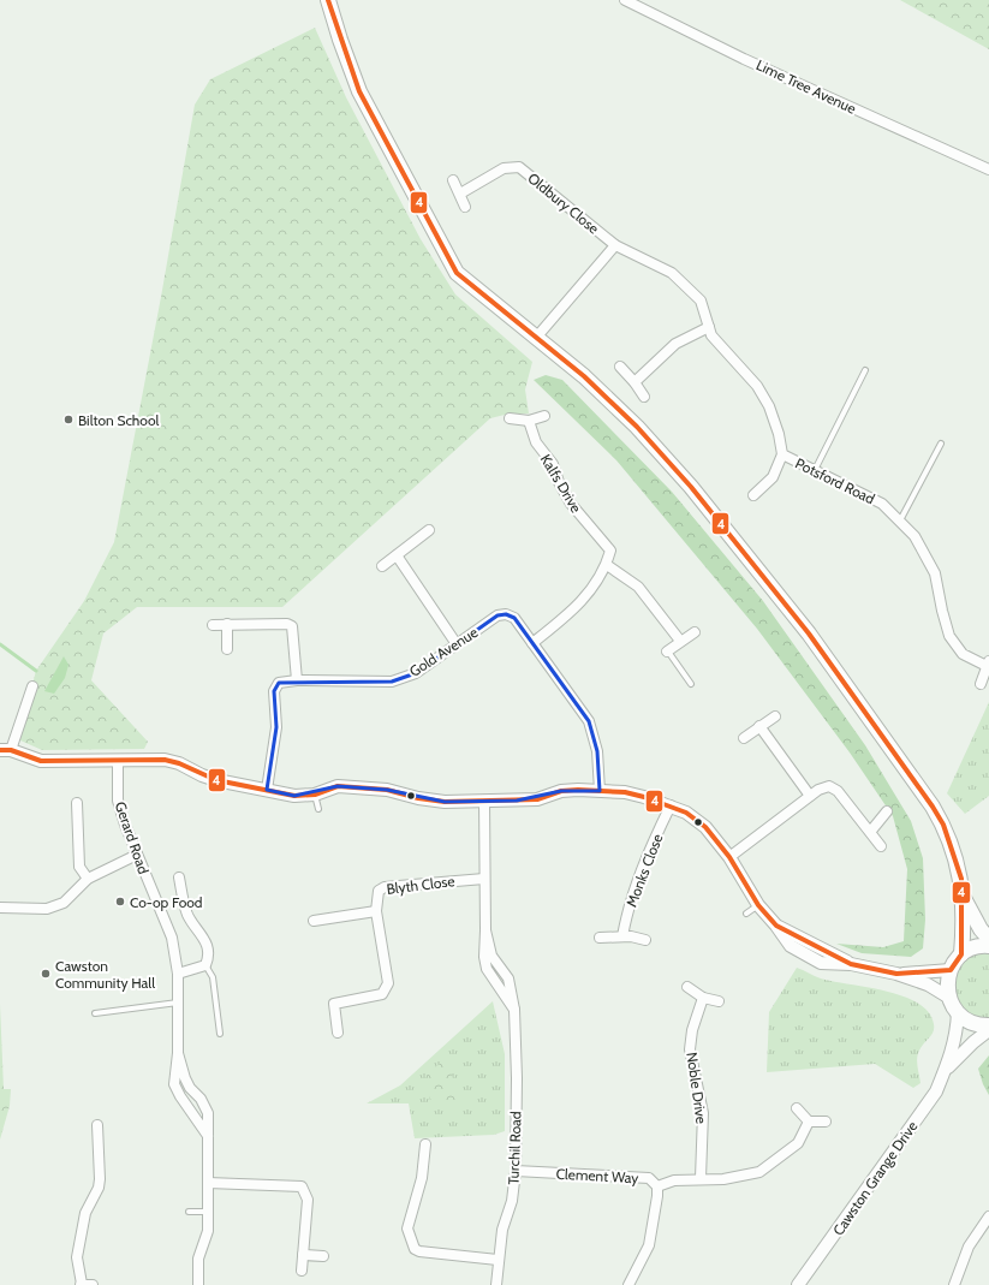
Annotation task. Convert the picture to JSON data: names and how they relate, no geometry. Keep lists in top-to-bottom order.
{
  "streets": {
    "street": [
      "Lime Tree Avenue",
      "Oldbury Close",
      "Potsford Road",
      "Kalfs Drive",
      "Gold Avenue",
      "Gerard Road",
      "Monks Close",
      "Blyth Close",
      "Noble Drive",
      "Turchil Road",
      "Clement Way",
      "Cawston Grange Drive"
    ]
  },
  "crossings": [
    ["Oldbury Close", "Potsford Road"],
    ["Blyth Close", "Turchil Road"],
    ["Turchil Road", "Clement Way"]
  ],
  "places": ["Bilton School", "Co-op Food", "Cawston Community Hall"],
  "lines": ["transit line 4"]
}
